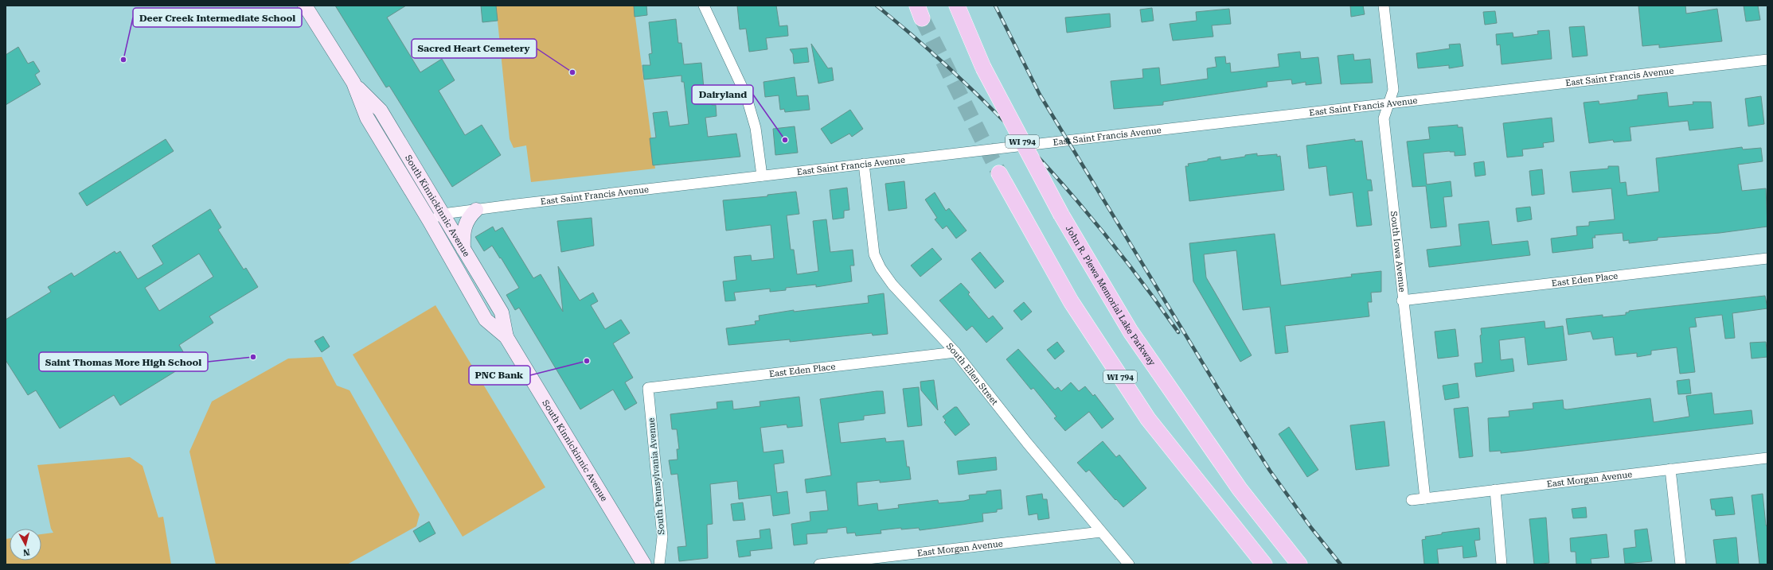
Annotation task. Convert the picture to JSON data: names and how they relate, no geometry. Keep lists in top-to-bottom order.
{
  "streets": {
    "main road": ["WI 794", "South Kinnickinnic Avenue", "John R. Plewa Memorial Lake Parkway"],
    "street": [
      "East Saint Francis Avenue",
      "South Iowa Avenue",
      "East Eden Place",
      "South Ellen Street",
      "South Pennsylvania Avenue",
      "East Morgan Avenue"
    ]
  },
  "crossings": [
    ["East Saint Francis Avenue", "South Kinnickinnic Avenue"],
    ["East Saint Francis Avenue", "South Iowa Avenue"],
    ["East Saint Francis Avenue", "South Ellen Street"],
    ["South Iowa Avenue", "East Eden Place"],
    ["South Iowa Avenue", "East Morgan Avenue"],
    ["East Eden Place", "South Ellen Street"],
    ["East Eden Place", "South Pennsylvania Avenue"],
    ["South Ellen Street", "East Morgan Avenue"]
  ],
  "places": [
    "Deer Creek Intermediate School",
    "Sacred Heart Cemetery",
    "Dairyland",
    "Saint Thomas More High School",
    "PNC Bank"
  ],
  "north": "bottom"
}
